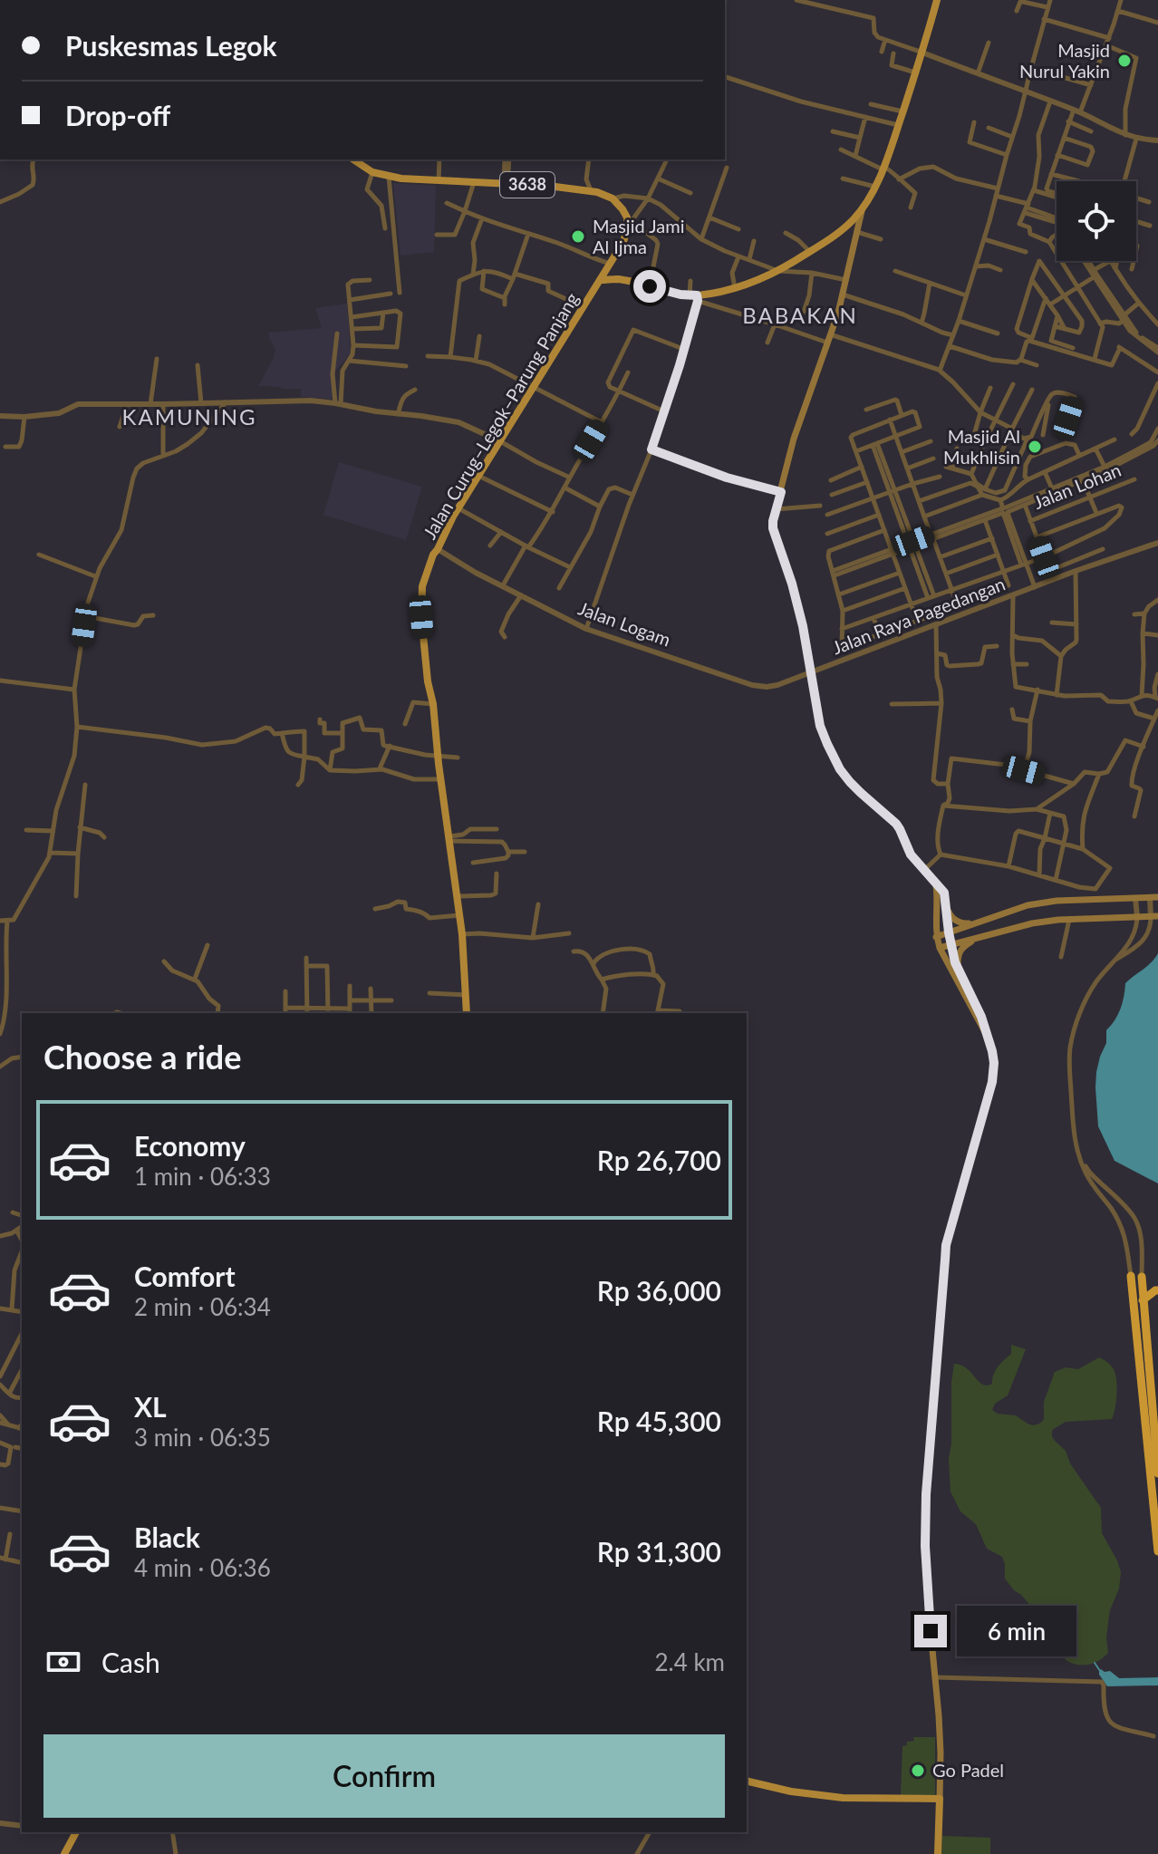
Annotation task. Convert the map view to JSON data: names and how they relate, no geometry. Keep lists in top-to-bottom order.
{
  "streets": {
    "main road": ["3638", "Jalan Curug–Legok–Parung Panjang"],
    "street": ["Jalan Lohan", "Jalan Raya Pagedangan", "Jalan Logam"]
  },
  "crossings": [
    ["Jalan Curug–Legok–Parung Panjang", "Jalan Logam"],
    ["Jalan Raya Pagedangan", "Jalan Logam"]
  ],
  "districts": ["BABAKAN", "KAMUNING"],
  "places": [
    "Masjid Nurul Yakin",
    "Masjid Jami Al Ijma",
    "Masjid Al Mukhlisin",
    "Go Padel"
  ],
  "page": {
    "banner": ["Puskesmas Legok", "Drop-off"],
    "heading": "Choose a ride",
    "list": [
      {
        "name": "Economy",
        "note": "1 min · 06:33",
        "value": "Rp 26,700"
      },
      {
        "name": "Comfort",
        "note": "2 min · 06:34",
        "value": "Rp 36,000"
      },
      {
        "name": "XL",
        "note": "3 min · 06:35",
        "value": "Rp 45,300"
      },
      {
        "name": "Black",
        "note": "4 min · 06:36",
        "value": "Rp 31,300"
      }
    ],
    "bubble": "6 min",
    "pay": ["Cash", "2.4 km"],
    "buttons": "Confirm"
  }
}
